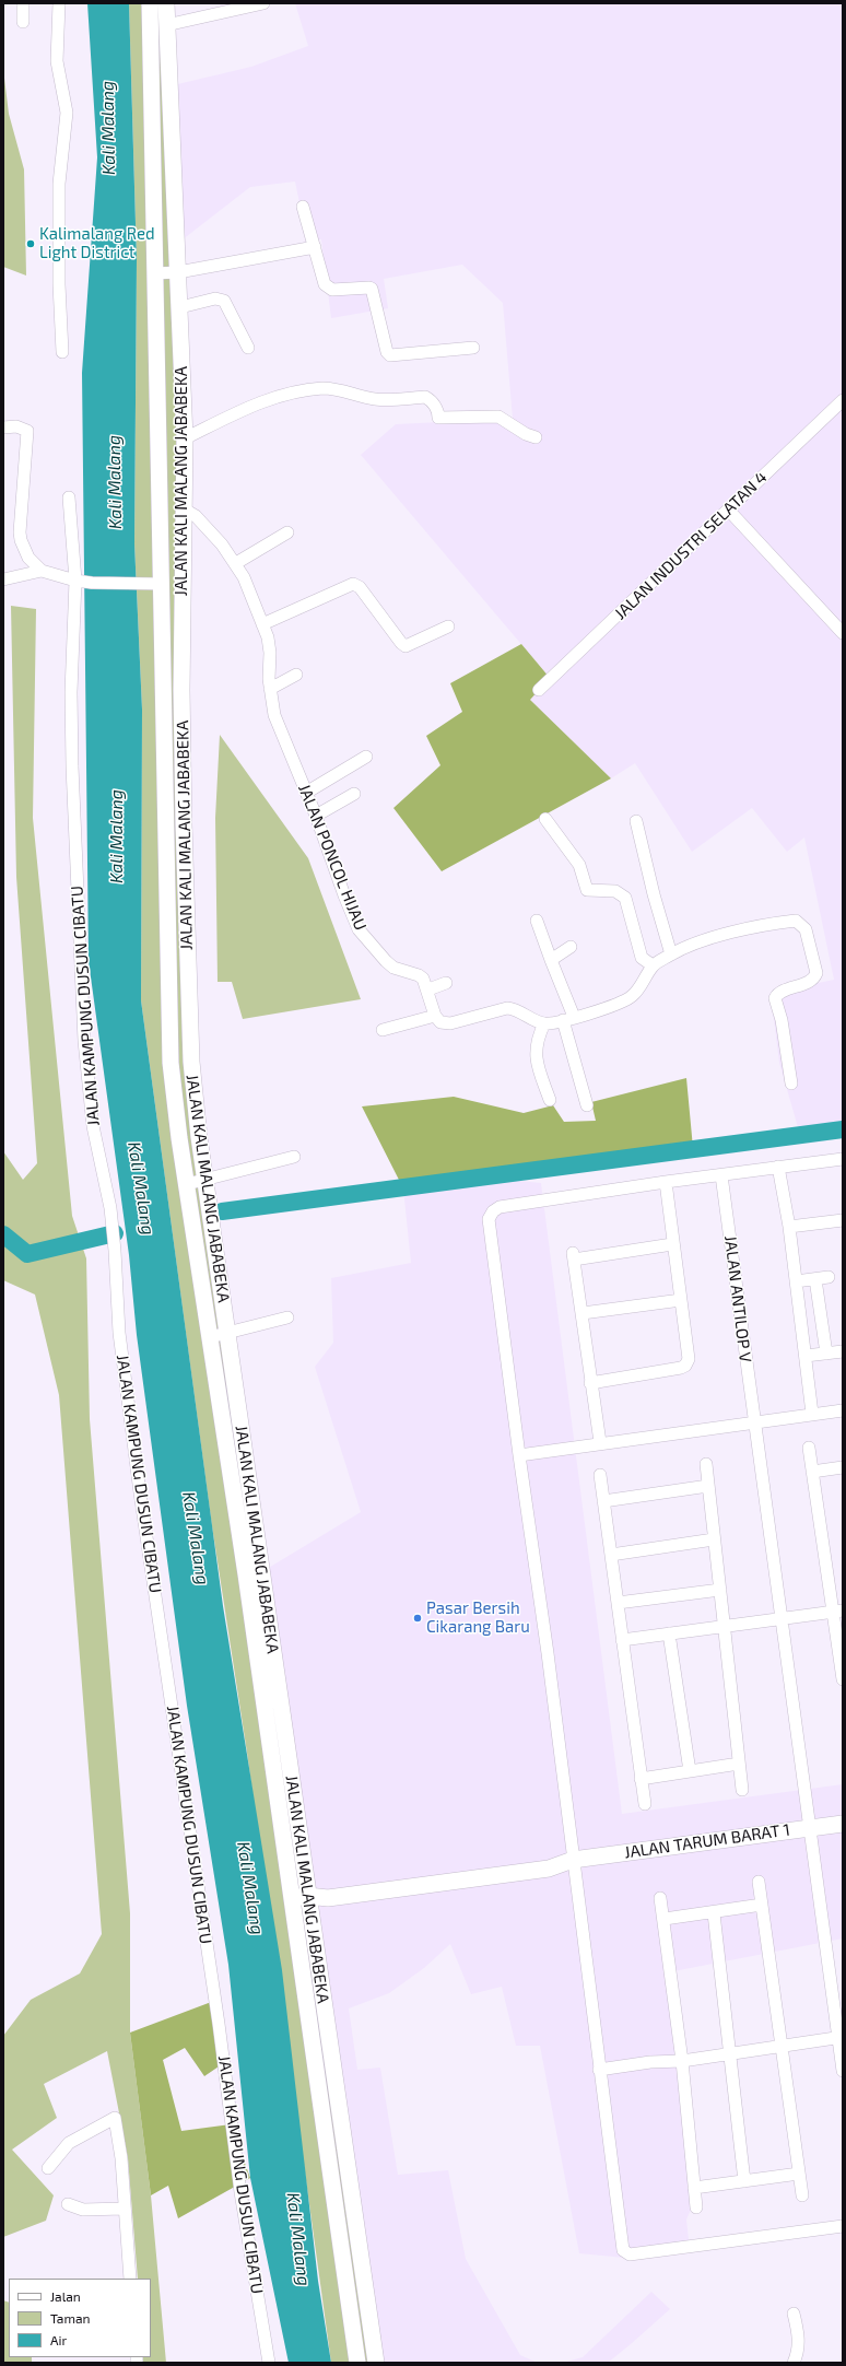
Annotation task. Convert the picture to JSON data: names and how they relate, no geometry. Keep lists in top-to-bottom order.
{
  "streets": {
    "main road": ["JALAN KALI MALANG JABABEKA", "JALAN TARUM BARAT 1"],
    "street": [
      "JALAN INDUSTRI SELATAN 4",
      "JALAN PONCOL HIJAU",
      "JALAN KAMPUNG DUSUN CIBATU",
      "JALAN ANTILOP V"
    ]
  },
  "crossings": [
    ["JALAN KALI MALANG JABABEKA", "JALAN PONCOL HIJAU"],
    ["JALAN KALI MALANG JABABEKA", "JALAN TARUM BARAT 1"],
    ["JALAN ANTILOP V", "JALAN TARUM BARAT 1"]
  ],
  "water": ["Kali Malang"],
  "places": ["Kalimalang Red Light District", "Pasar Bersih Cikarang Baru"],
  "legend": ["Jalan", "Taman", "Air"]
}
